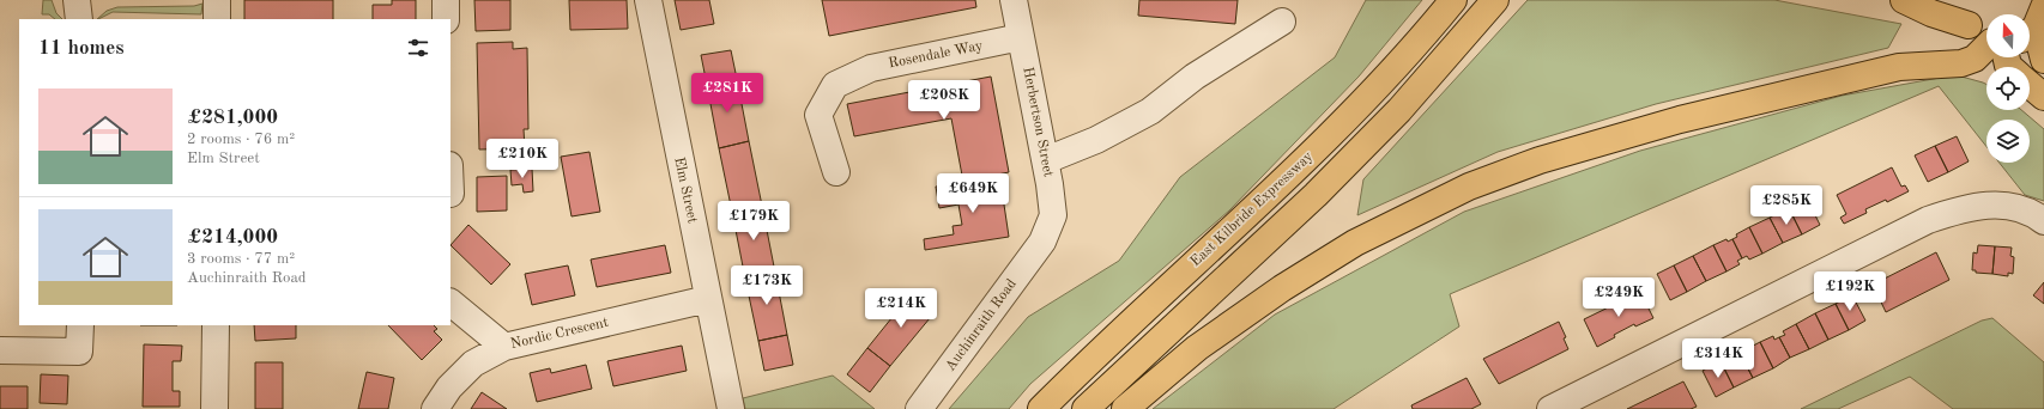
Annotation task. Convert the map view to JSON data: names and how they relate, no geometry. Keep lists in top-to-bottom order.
{
  "streets": {
    "main road": ["East Kilbride Expressway"],
    "street": [
      "Rosendale Way",
      "Herbertson Street",
      "Elm Street",
      "Auchinraith Road",
      "Nordic Crescent"
    ]
  },
  "crossings": [
    ["Rosendale Way", "Herbertson Street"],
    ["Herbertson Street", "Auchinraith Road"],
    ["Elm Street", "Nordic Crescent"]
  ],
  "north": "top",
  "page": {
    "heading": "11 homes",
    "price": [
      "£281K",
      "£208K",
      "£210K",
      "£649K",
      "£285K",
      "£179K",
      "£173K",
      "£192K",
      "£249K",
      "£214K",
      "£314K"
    ],
    "list": [
      {
        "name": "£281,000",
        "note": "2 rooms · 76 m² · Elm Street"
      },
      {
        "name": "£214,000",
        "note": "3 rooms · 77 m² · Auchinraith Road"
      }
    ]
  }
}
